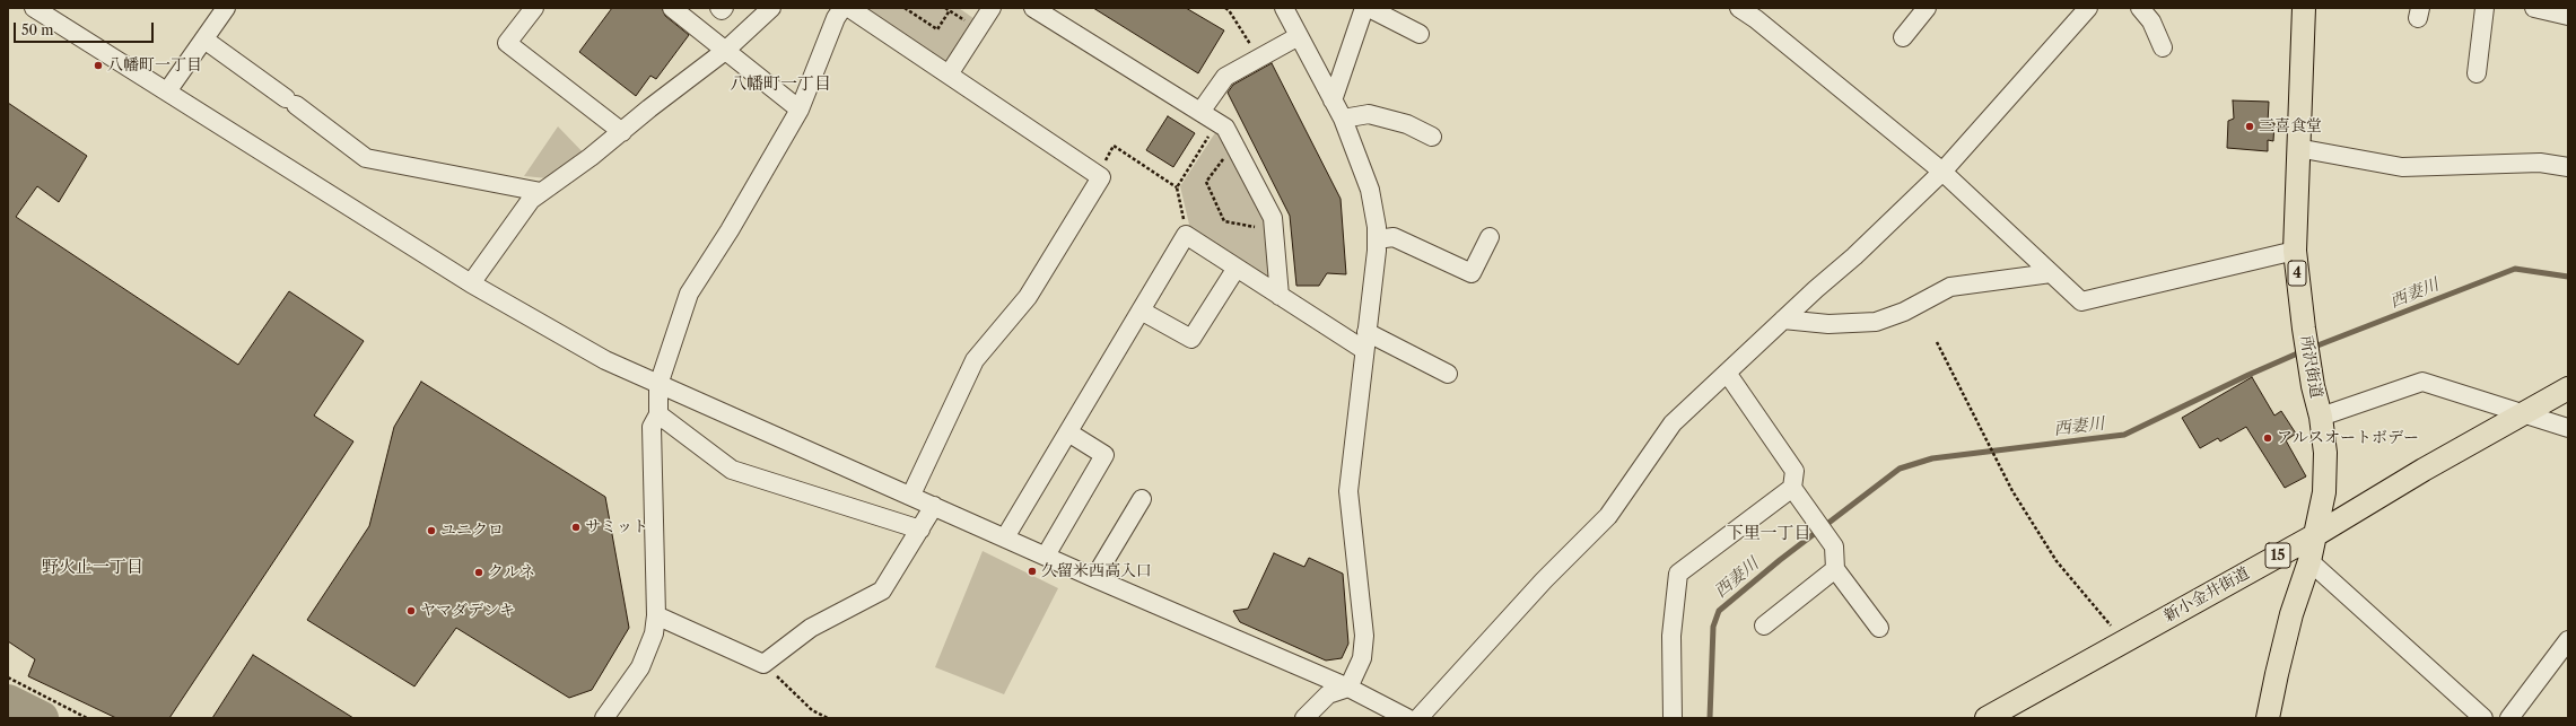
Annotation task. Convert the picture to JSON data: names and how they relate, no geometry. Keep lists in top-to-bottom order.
{
  "streets": {
    "main road": [
      "4",
      "所沢街道",
      "15",
      "新小金井街道"
    ]
  },
  "crossings": [
    ["所沢街道", "新小金井街道"]
  ],
  "districts": ["八幡町一丁目", "下里一丁目", "野火止一丁目"],
  "water": ["西妻川"],
  "places": [
    "八幡町一丁目",
    "三喜食堂",
    "アルスオートボデー",
    "サミット",
    "ユニクロ",
    "久留米西高入口",
    "クルネ",
    "ヤマダデンキ"
  ],
  "scale_bar": "50 m"
}
